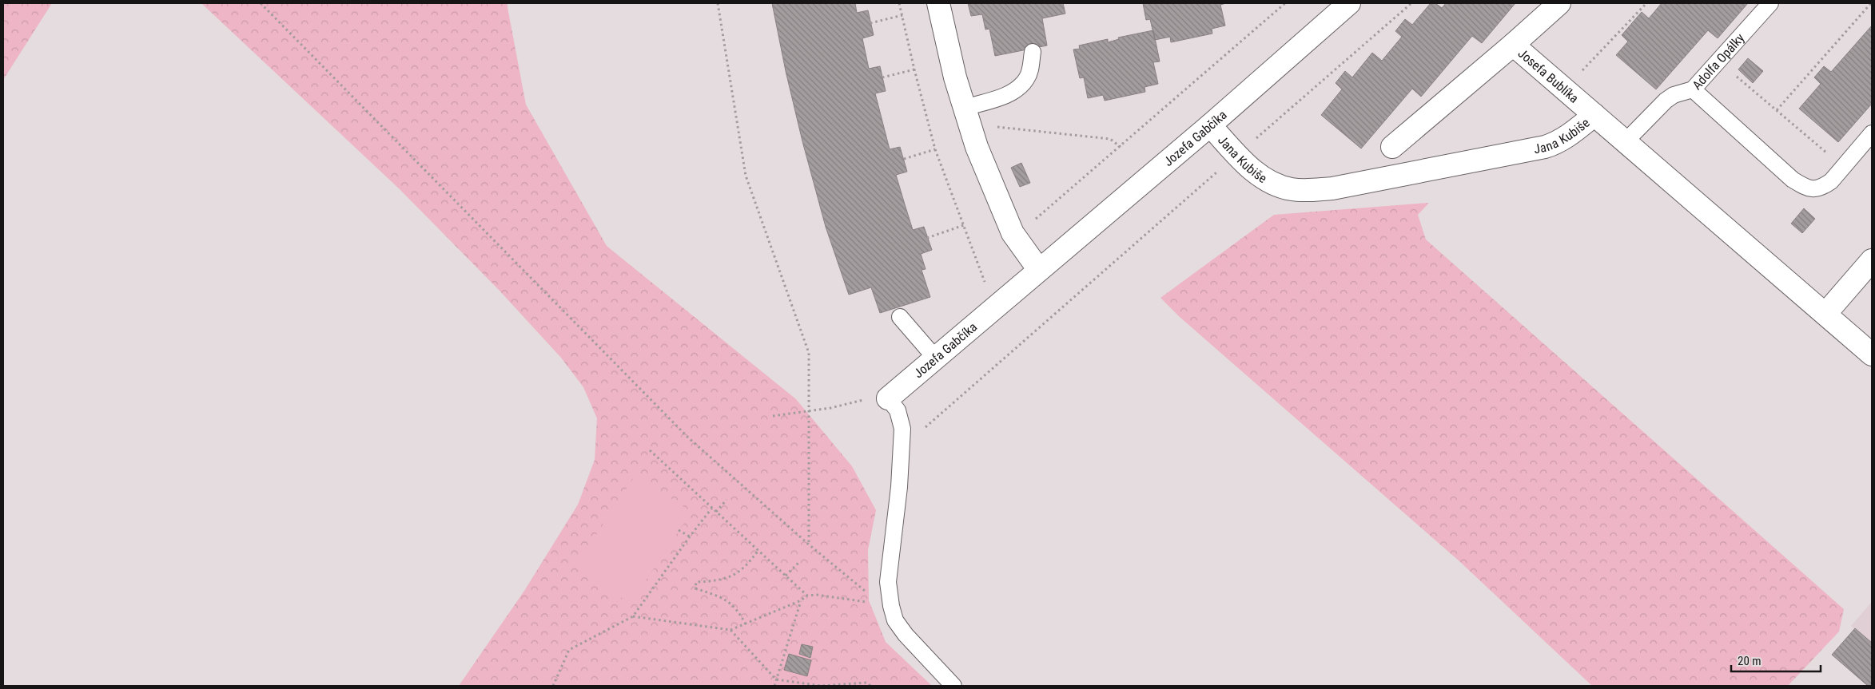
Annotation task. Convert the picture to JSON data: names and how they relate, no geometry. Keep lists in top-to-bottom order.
{
  "streets": {
    "street": ["Josefa Bublíka", "Jana Kubiše", "Jozefa Gabčíka"],
    "lane": ["Adolfa Opálky"]
  },
  "crossings": [
    ["Adolfa Opálky", "Jana Kubiše"],
    ["Josefa Bublíka", "Jana Kubiše"],
    ["Jana Kubiše", "Jozefa Gabčíka"]
  ],
  "scale_bar": "20 m"
}
